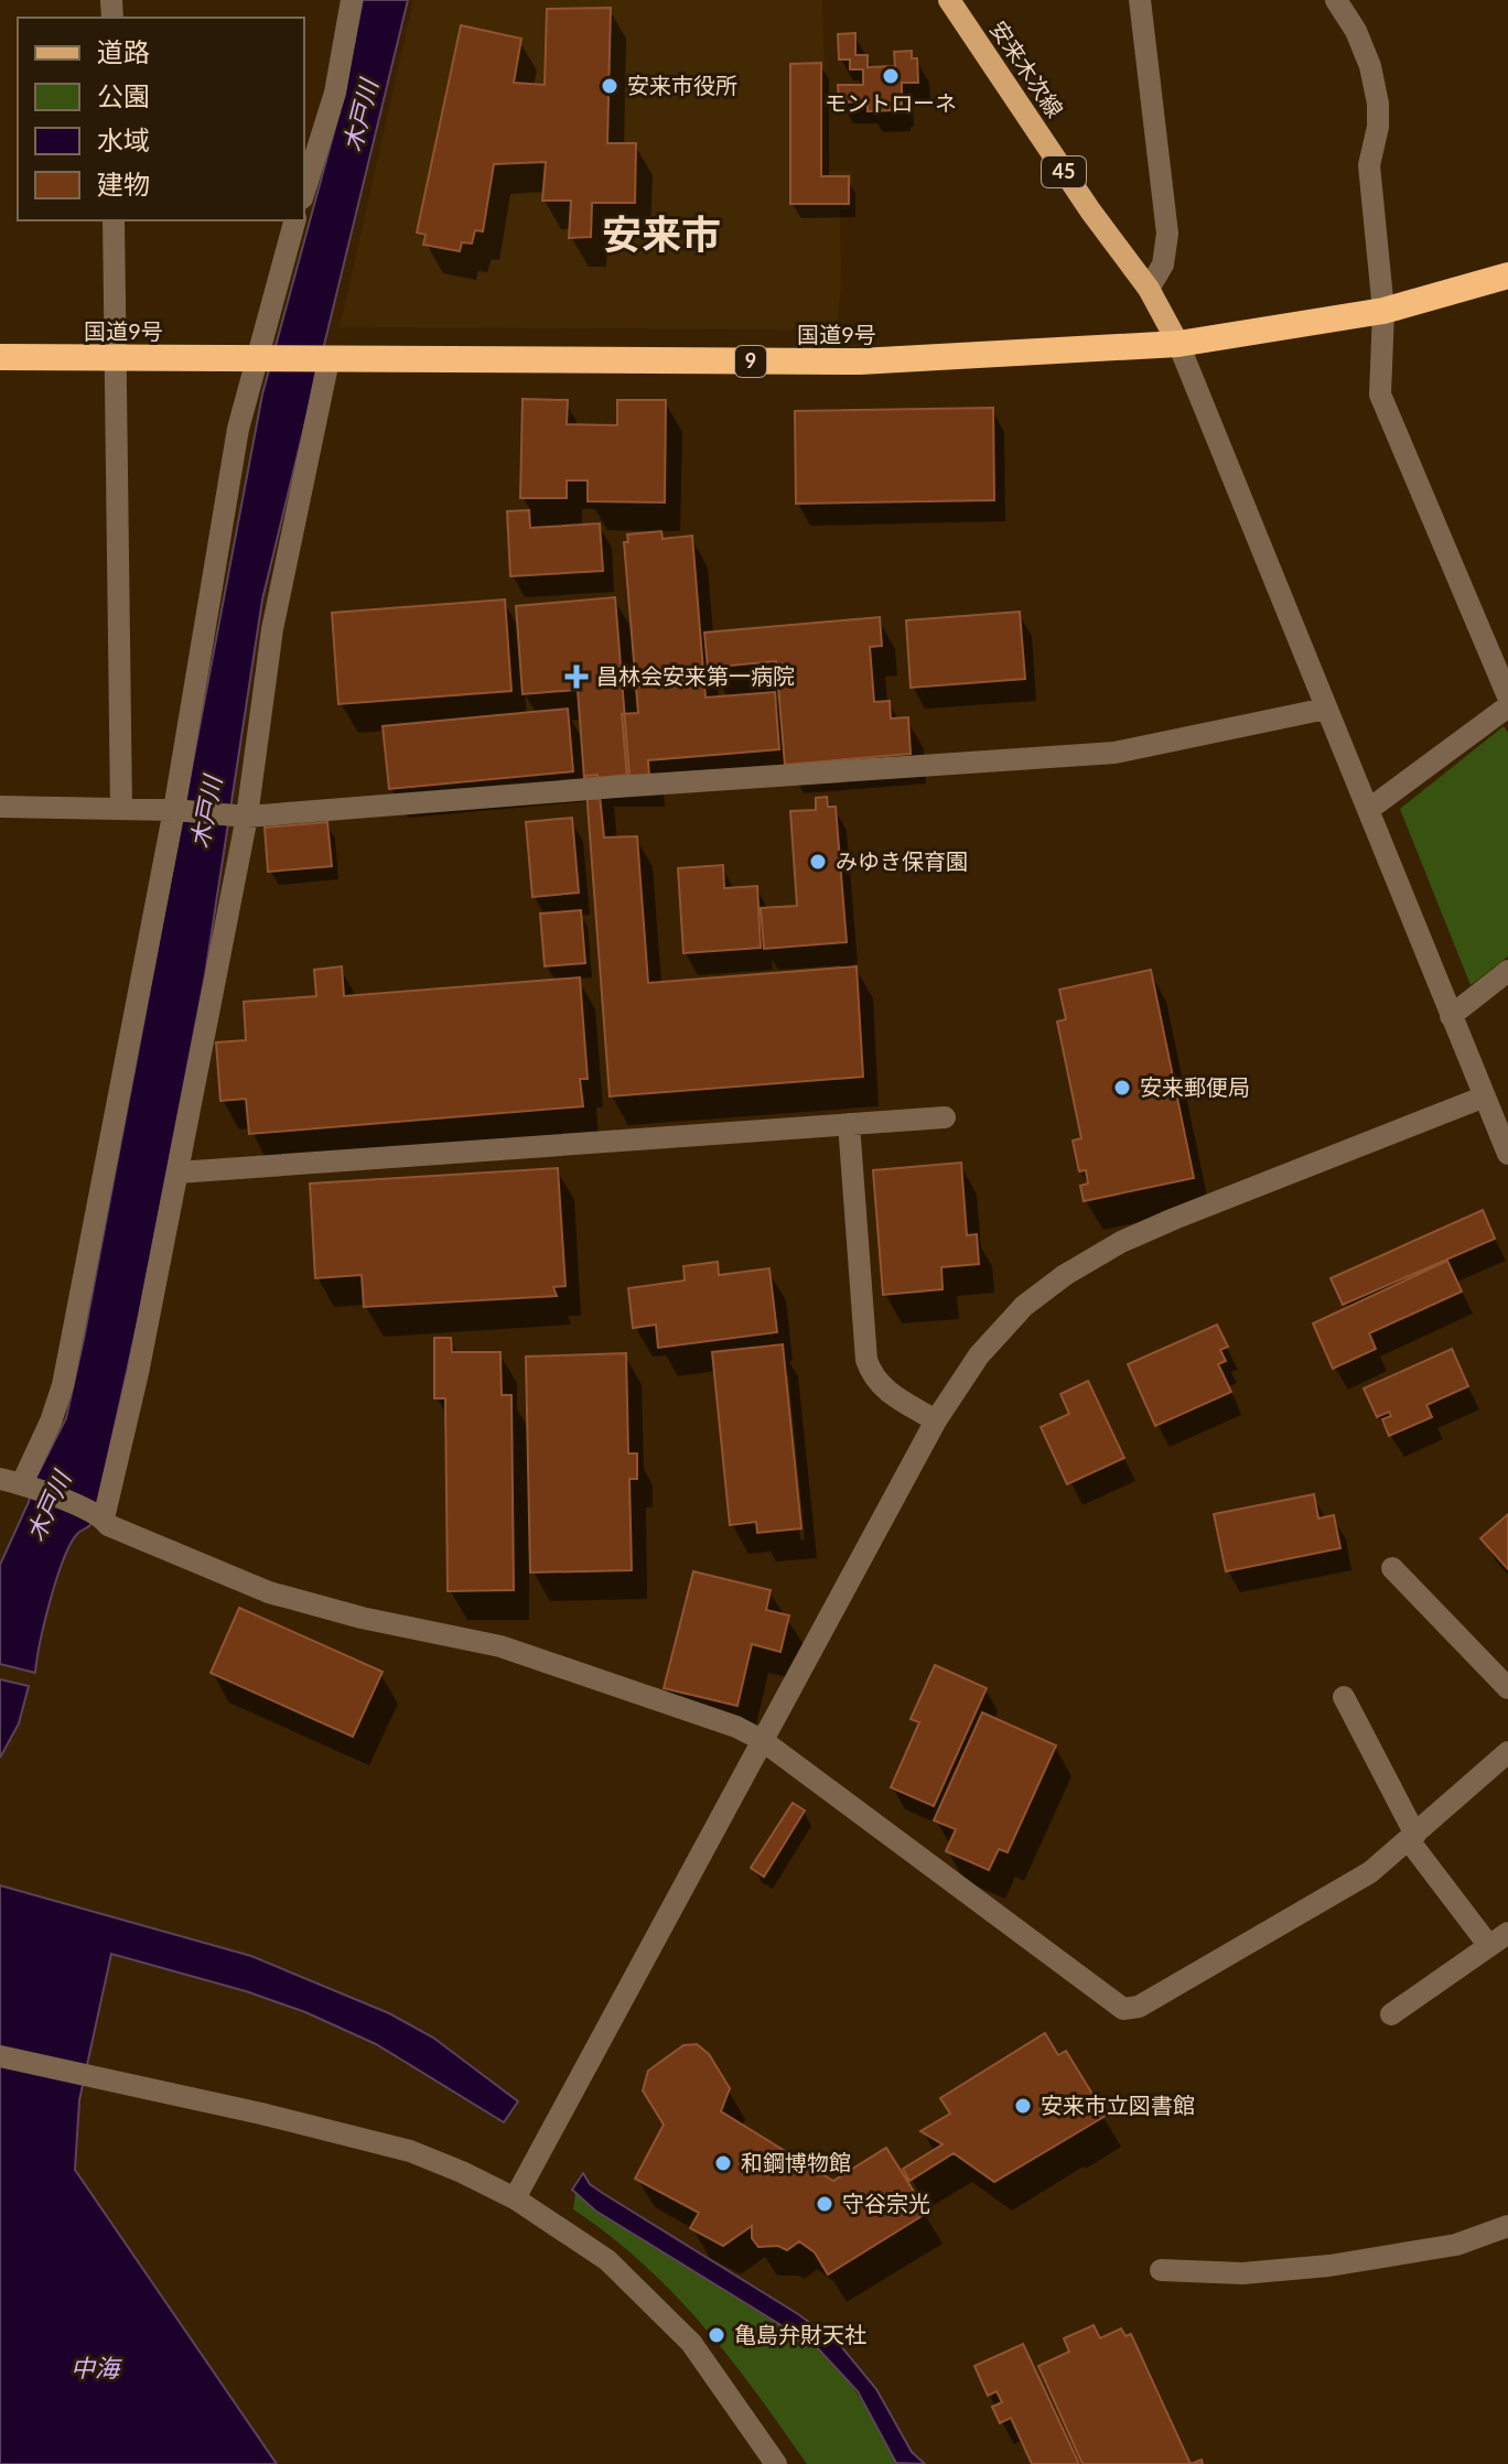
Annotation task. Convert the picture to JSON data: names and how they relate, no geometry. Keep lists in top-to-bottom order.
{
  "streets": {
    "highway": ["国道9号", "9"],
    "main road": ["安来木次線", "45"]
  },
  "crossings": [
    ["安来木次線", "国道9号"]
  ],
  "districts": ["安来市"],
  "water": ["木戸川", "中海"],
  "places": {
    "other": [
      "モントローネ",
      "安来市役所",
      "みゆき保育園",
      "安来郵便局",
      "安来市立図書館",
      "和鋼博物館",
      "守谷宗光",
      "亀島弁財天社"
    ],
    "health": ["昌林会安来第一病院"]
  },
  "legend": [
    "道路",
    "公園",
    "水域",
    "建物"
  ]
}
